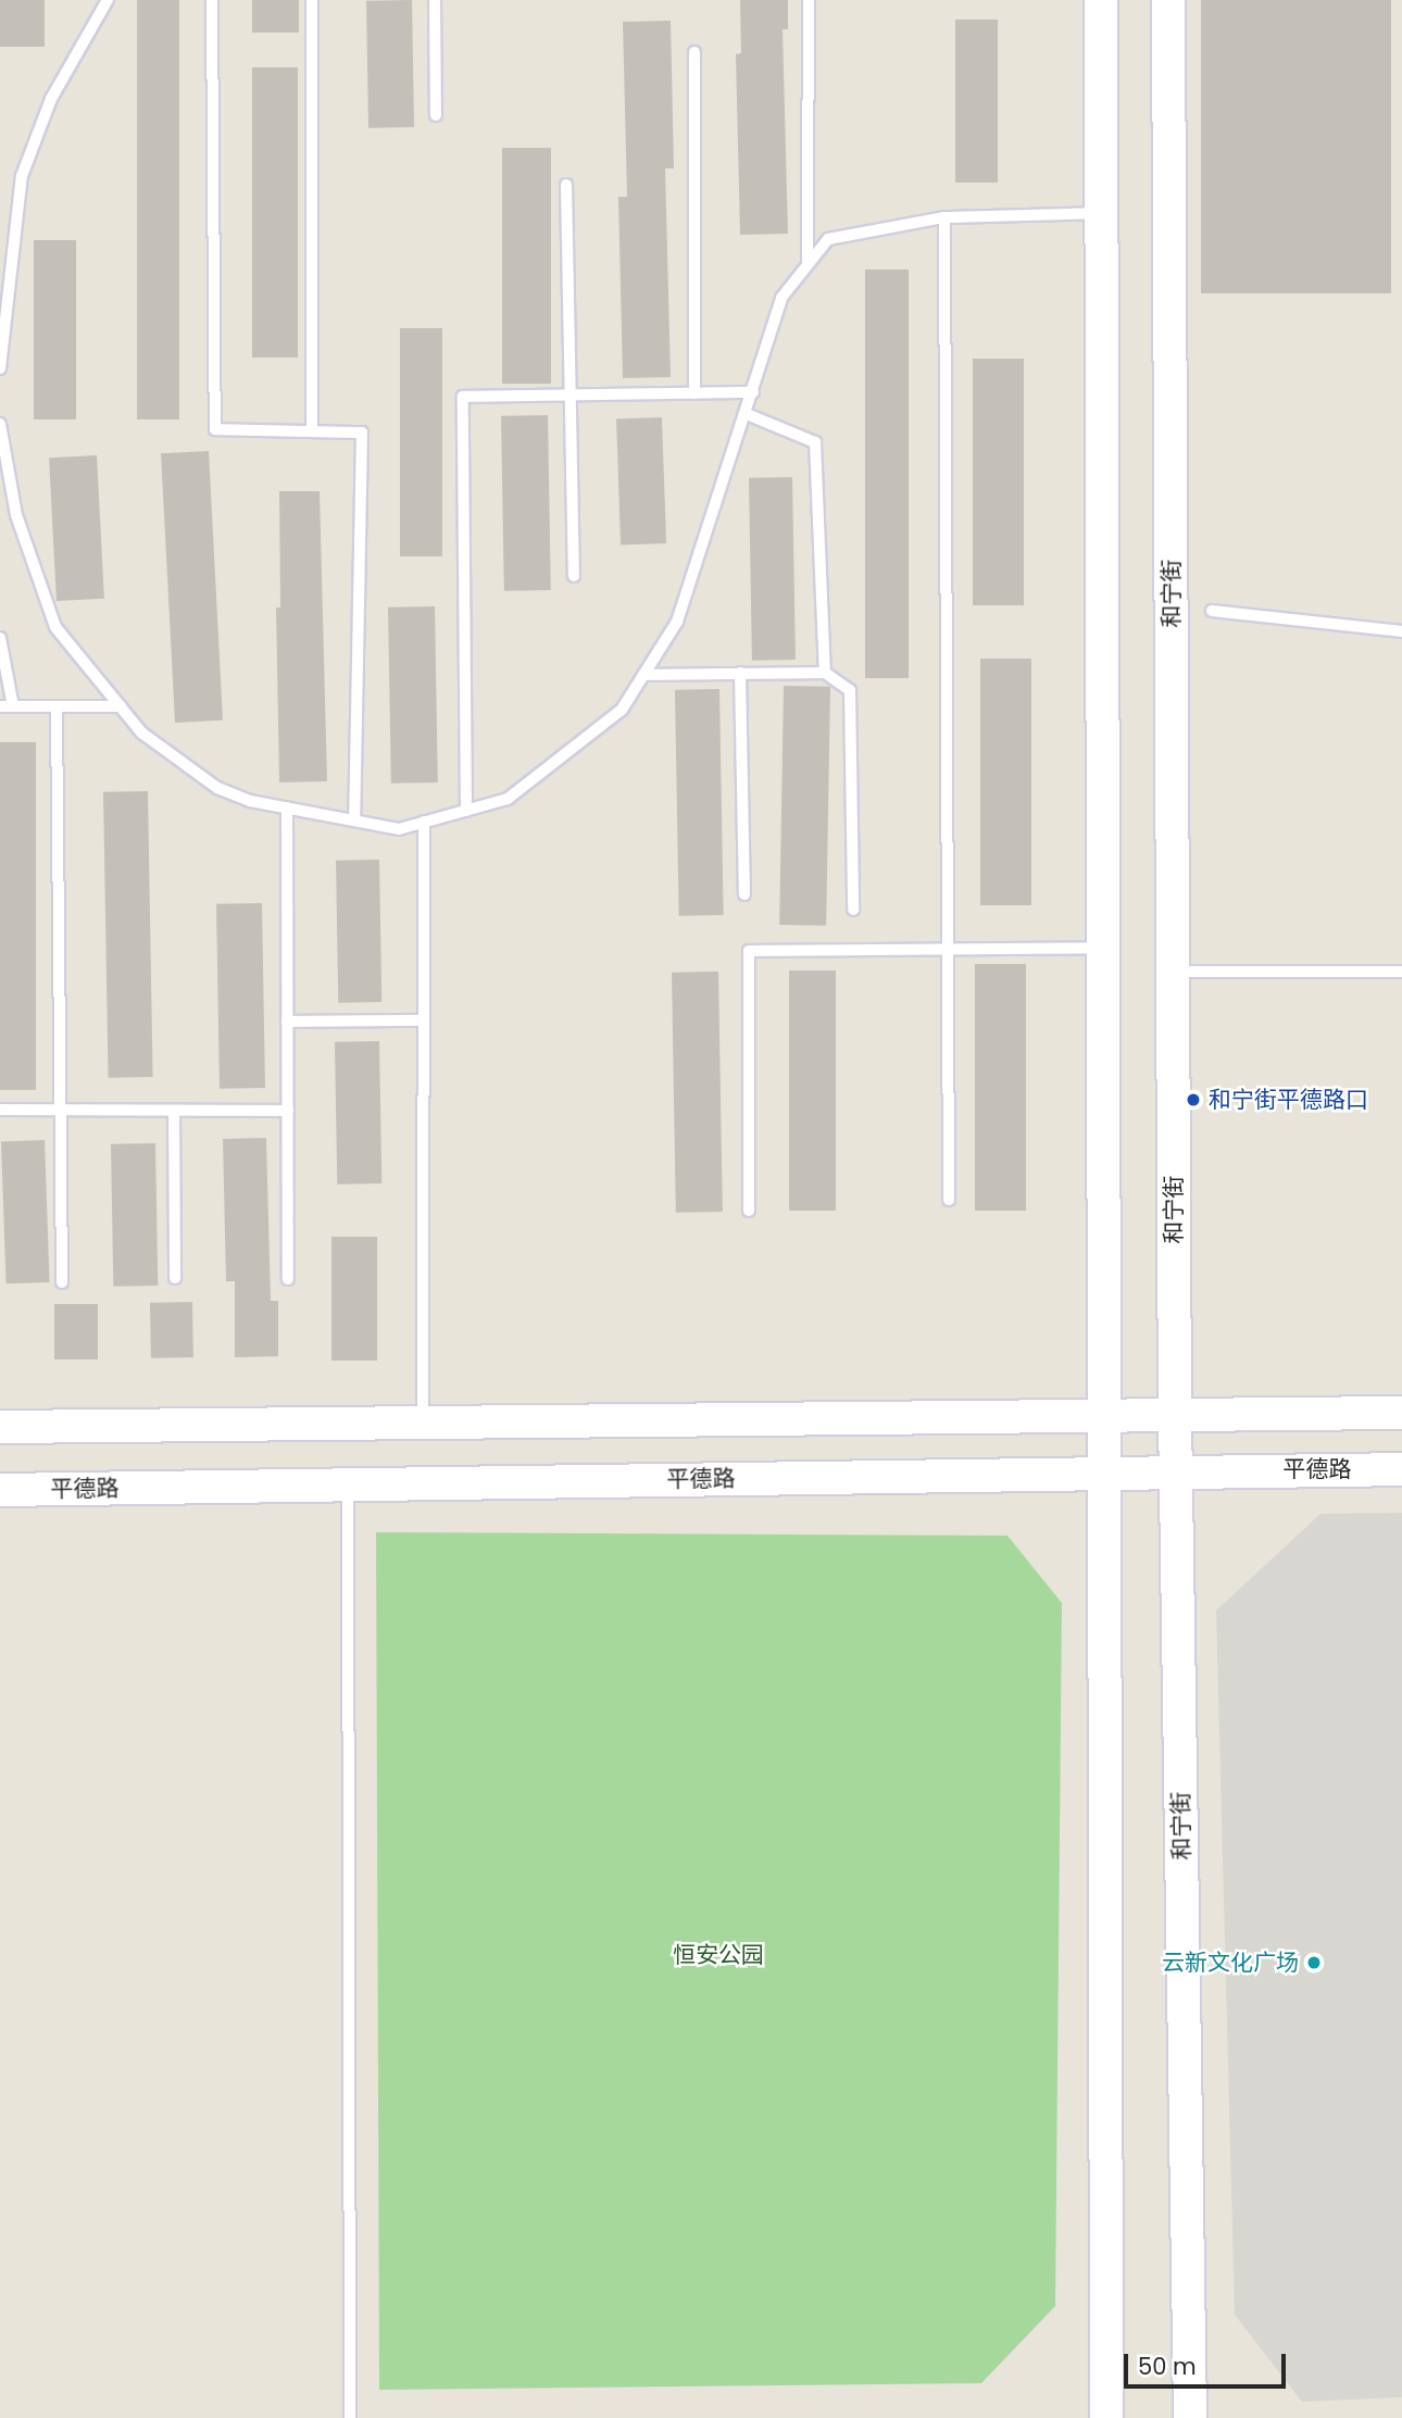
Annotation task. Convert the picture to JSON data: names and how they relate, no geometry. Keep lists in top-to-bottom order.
{
  "streets": {
    "main road": ["和宁街", "平德路"]
  },
  "crossings": [
    ["和宁街", "平德路"]
  ],
  "parks": ["恒安公园"],
  "places": ["和宁街平德路口", "云新文化广场"],
  "scale_bar": "50 m"
}
